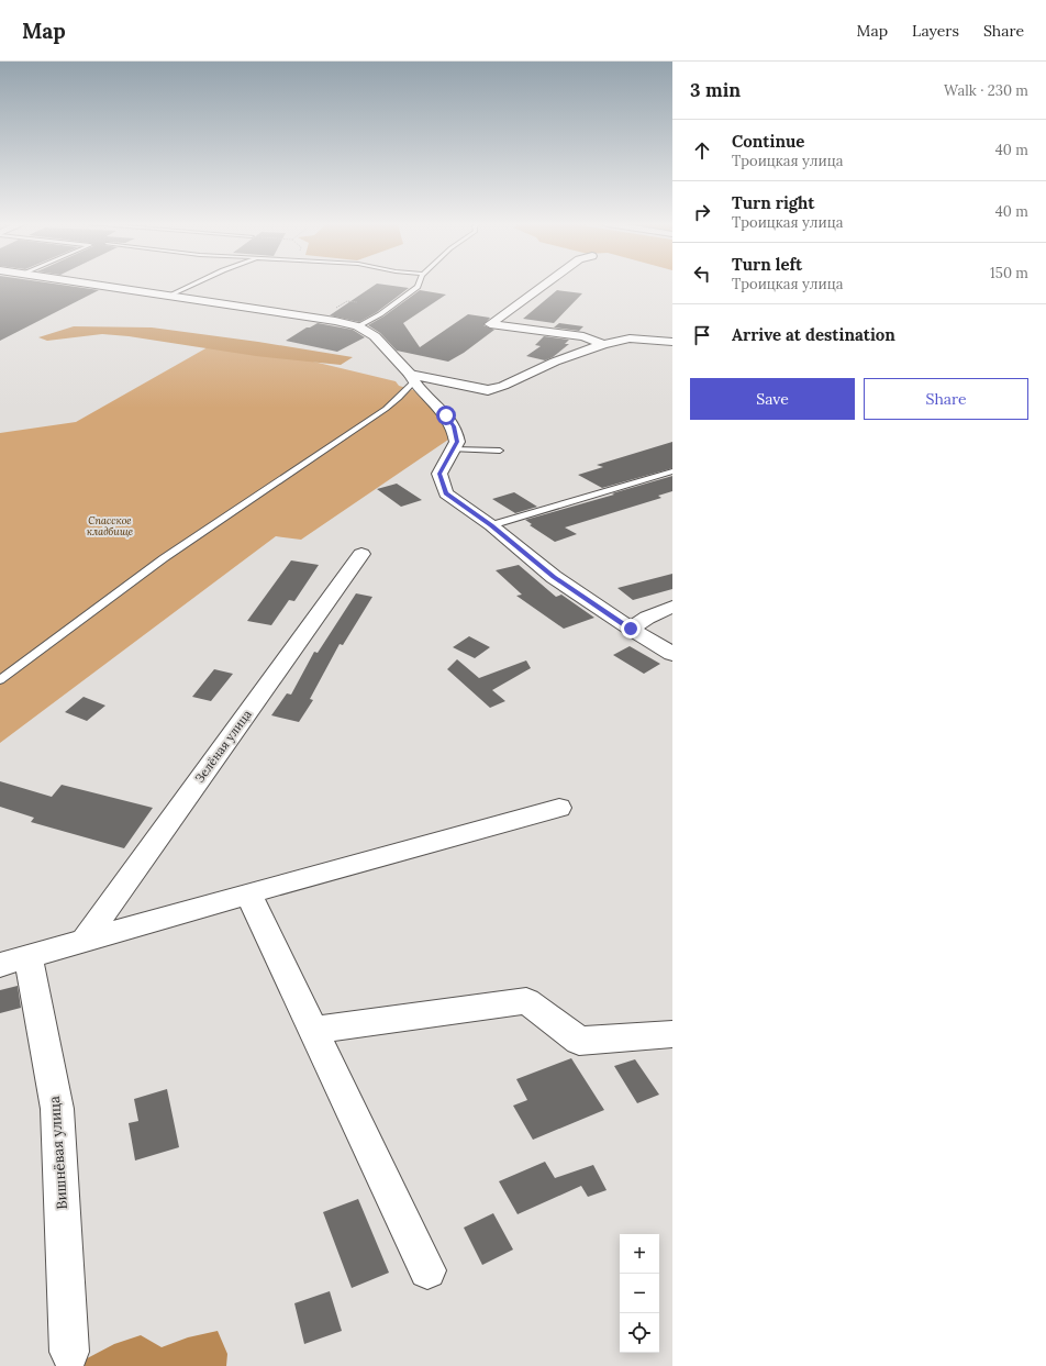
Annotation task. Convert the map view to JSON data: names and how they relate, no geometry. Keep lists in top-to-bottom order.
{
  "streets": {
    "street": ["Зелёная улица", "Вишнёвая улица"]
  },
  "parks": ["Спасское кладбище"],
  "page": {
    "header": "Map",
    "nav": ["Map", "Layers", "Share"],
    "heading": ["3 min", "Walk · 230 m"],
    "list": [
      ["Continue", "Троицкая улица", "40 m"],
      ["Turn right", "Троицкая улица", "40 m"],
      ["Turn left", "Троицкая улица", "150 m"],
      "Arrive at destination"
    ],
    "buttons": ["Save", "Share"],
    "map_buttons": ["+", "−"]
  }
}
